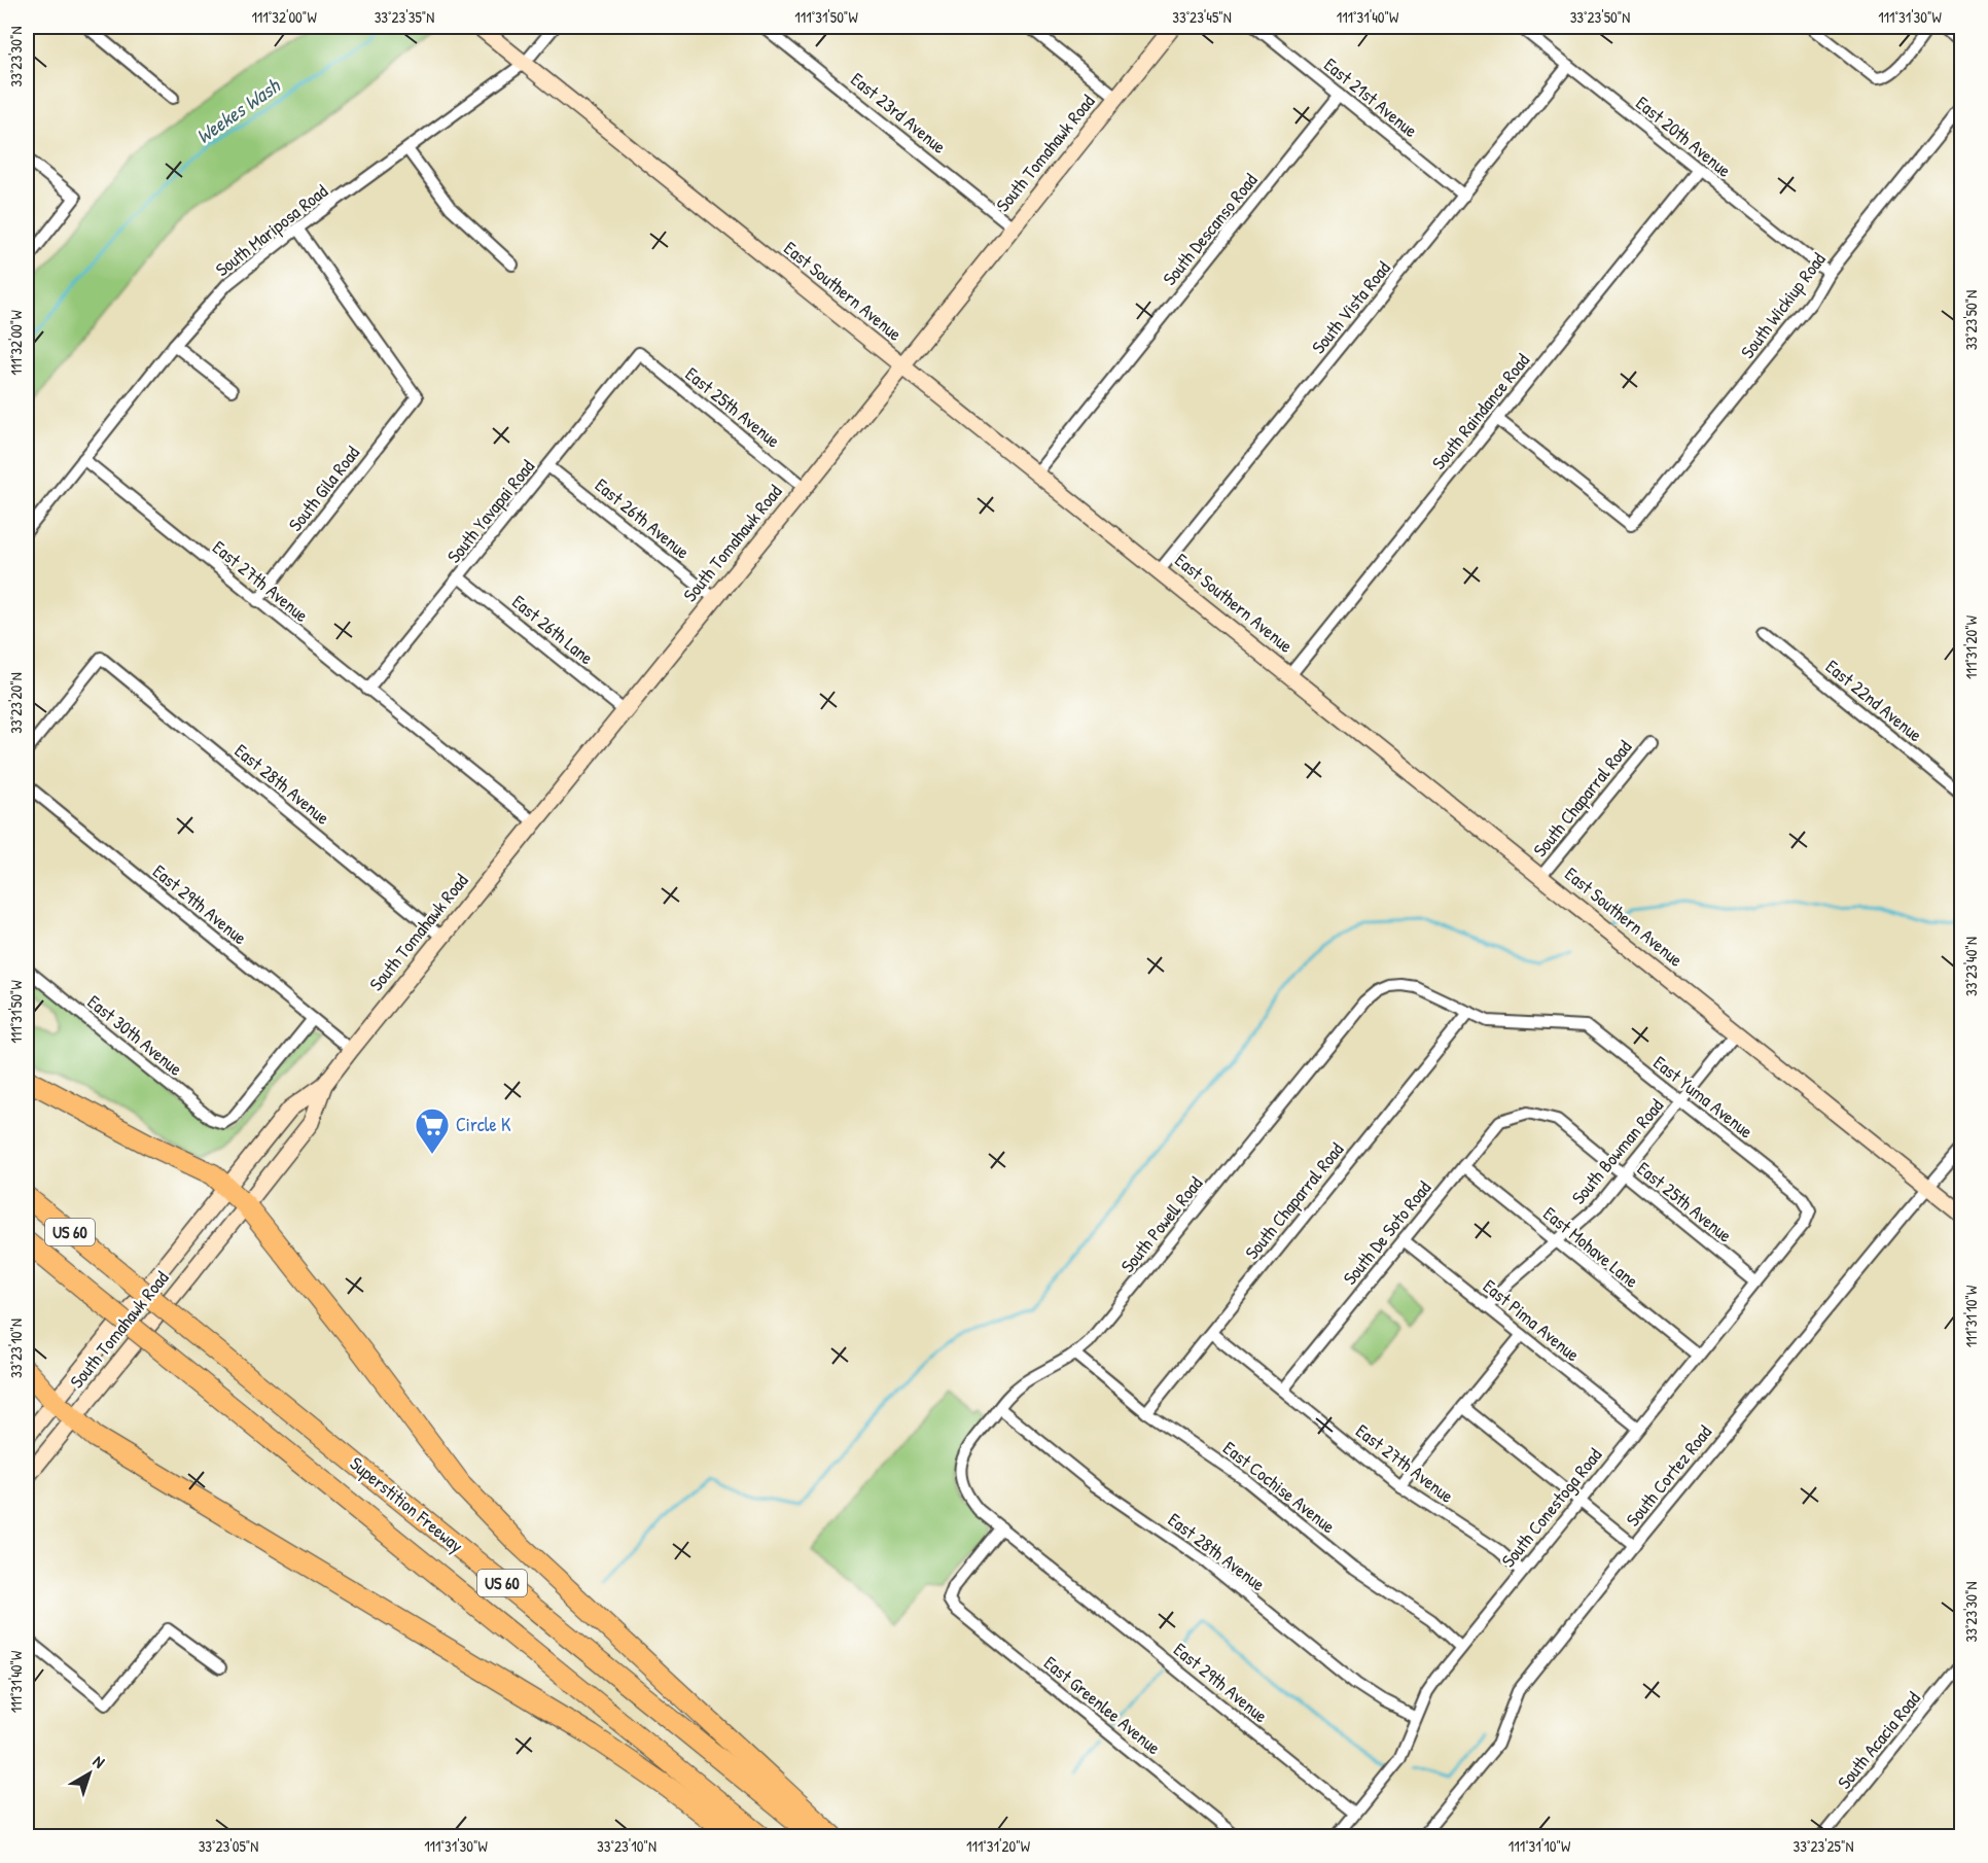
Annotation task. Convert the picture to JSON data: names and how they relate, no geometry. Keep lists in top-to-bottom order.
{
  "streets": {
    "highway": ["US 60", "Superstition Freeway"],
    "main road": ["South Tomahawk Road", "East Southern Avenue"],
    "street": [
      "East 21st Avenue",
      "East 23rd Avenue",
      "East 20th Avenue",
      "South Descanso Road",
      "South Mariposa Road",
      "South Wickiup Road",
      "South Vista Road",
      "East 25th Avenue",
      "South Raindance Road",
      "South Gila Road",
      "South Yavapai Road",
      "East 26th Avenue",
      "East 27th Avenue",
      "East 26th Lane",
      "East 22nd Avenue",
      "East 28th Avenue",
      "South Chaparral Road",
      "East 29th Avenue",
      "East 30th Avenue",
      "East Yuma Avenue",
      "South Bowman Road",
      "South Powell Road",
      "South De Soto Road",
      "East Mohave Lane",
      "East Pima Avenue",
      "South Cortez Road",
      "East Cochise Avenue",
      "South Conestoga Road",
      "East Greenlee Avenue",
      "South Acacia Road"
    ]
  },
  "crossings": [
    ["East 21st Avenue", "South Descanso Road"],
    ["East 21st Avenue", "South Vista Road"],
    ["East 23rd Avenue", "South Tomahawk Road"],
    ["East 20th Avenue", "South Wickiup Road"],
    ["East 20th Avenue", "South Vista Road"],
    ["East 20th Avenue", "South Raindance Road"],
    ["South Tomahawk Road", "East Southern Avenue"],
    ["South Tomahawk Road", "East 25th Avenue"],
    ["South Tomahawk Road", "East 26th Avenue"],
    ["South Tomahawk Road", "East 27th Avenue"],
    ["South Tomahawk Road", "East 26th Lane"],
    ["South Tomahawk Road", "East 28th Avenue"],
    ["South Tomahawk Road", "East 29th Avenue"],
    ["South Descanso Road", "East Southern Avenue"],
    ["South Mariposa Road", "East Southern Avenue"],
    ["South Mariposa Road", "South Gila Road"],
    ["South Mariposa Road", "East 27th Avenue"],
    ["East Southern Avenue", "South Vista Road"],
    ["East Southern Avenue", "South Raindance Road"],
    ["East Southern Avenue", "South Chaparral Road"],
    ["East Southern Avenue", "South Bowman Road"],
    ["East Southern Avenue", "South Cortez Road"],
    ["South Wickiup Road", "South Raindance Road"],
    ["East 25th Avenue", "South Yavapai Road"],
    ["East 25th Avenue", "South Bowman Road"],
    ["East 25th Avenue", "South De Soto Road"],
    ["East 25th Avenue", "South Conestoga Road"],
    ["South Gila Road", "East 27th Avenue"],
    ["South Yavapai Road", "East 26th Avenue"],
    ["South Yavapai Road", "East 27th Avenue"],
    ["South Yavapai Road", "East 26th Lane"],
    ["East 27th Avenue", "South Chaparral Road"],
    ["East 27th Avenue", "South De Soto Road"],
    ["East 27th Avenue", "South Conestoga Road"],
    ["East 28th Avenue", "South Powell Road"],
    ["East 28th Avenue", "South Conestoga Road"],
    ["South Chaparral Road", "East Yuma Avenue"],
    ["South Chaparral Road", "East Cochise Avenue"],
    ["East 29th Avenue", "East 30th Avenue"],
    ["East 29th Avenue", "South Powell Road"],
    ["East 29th Avenue", "South Conestoga Road"],
    ["East 29th Avenue", "East Greenlee Avenue"],
    ["East Yuma Avenue", "South Bowman Road"],
    ["East Yuma Avenue", "South Powell Road"],
    ["East Yuma Avenue", "South Conestoga Road"],
    ["South Bowman Road", "East Mohave Lane"],
    ["South Bowman Road", "East Pima Avenue"],
    ["South Powell Road", "East Cochise Avenue"],
    ["South De Soto Road", "East Mohave Lane"],
    ["South De Soto Road", "East Pima Avenue"],
    ["East Mohave Lane", "South Conestoga Road"],
    ["East Pima Avenue", "South Conestoga Road"],
    ["East Cochise Avenue", "South Conestoga Road"]
  ],
  "water": ["Weekes Wash"],
  "places": {
    "supermarket": ["Circle K"]
  },
  "north": "top right",
  "coordinates": [
    "111°32'00\"W",
    "33°23'35\"N",
    "111°31'50\"W",
    "33°23'45\"N",
    "111°31'40\"W",
    "33°23'50\"N",
    "111°31'30\"W",
    "33°23'30\"N",
    "111°31'20\"W",
    "33°23'20\"N",
    "33°23'40\"N",
    "111°31'10\"W",
    "33°23'10\"N",
    "33°23'05\"N",
    "33°23'25\"N"
  ]
}
